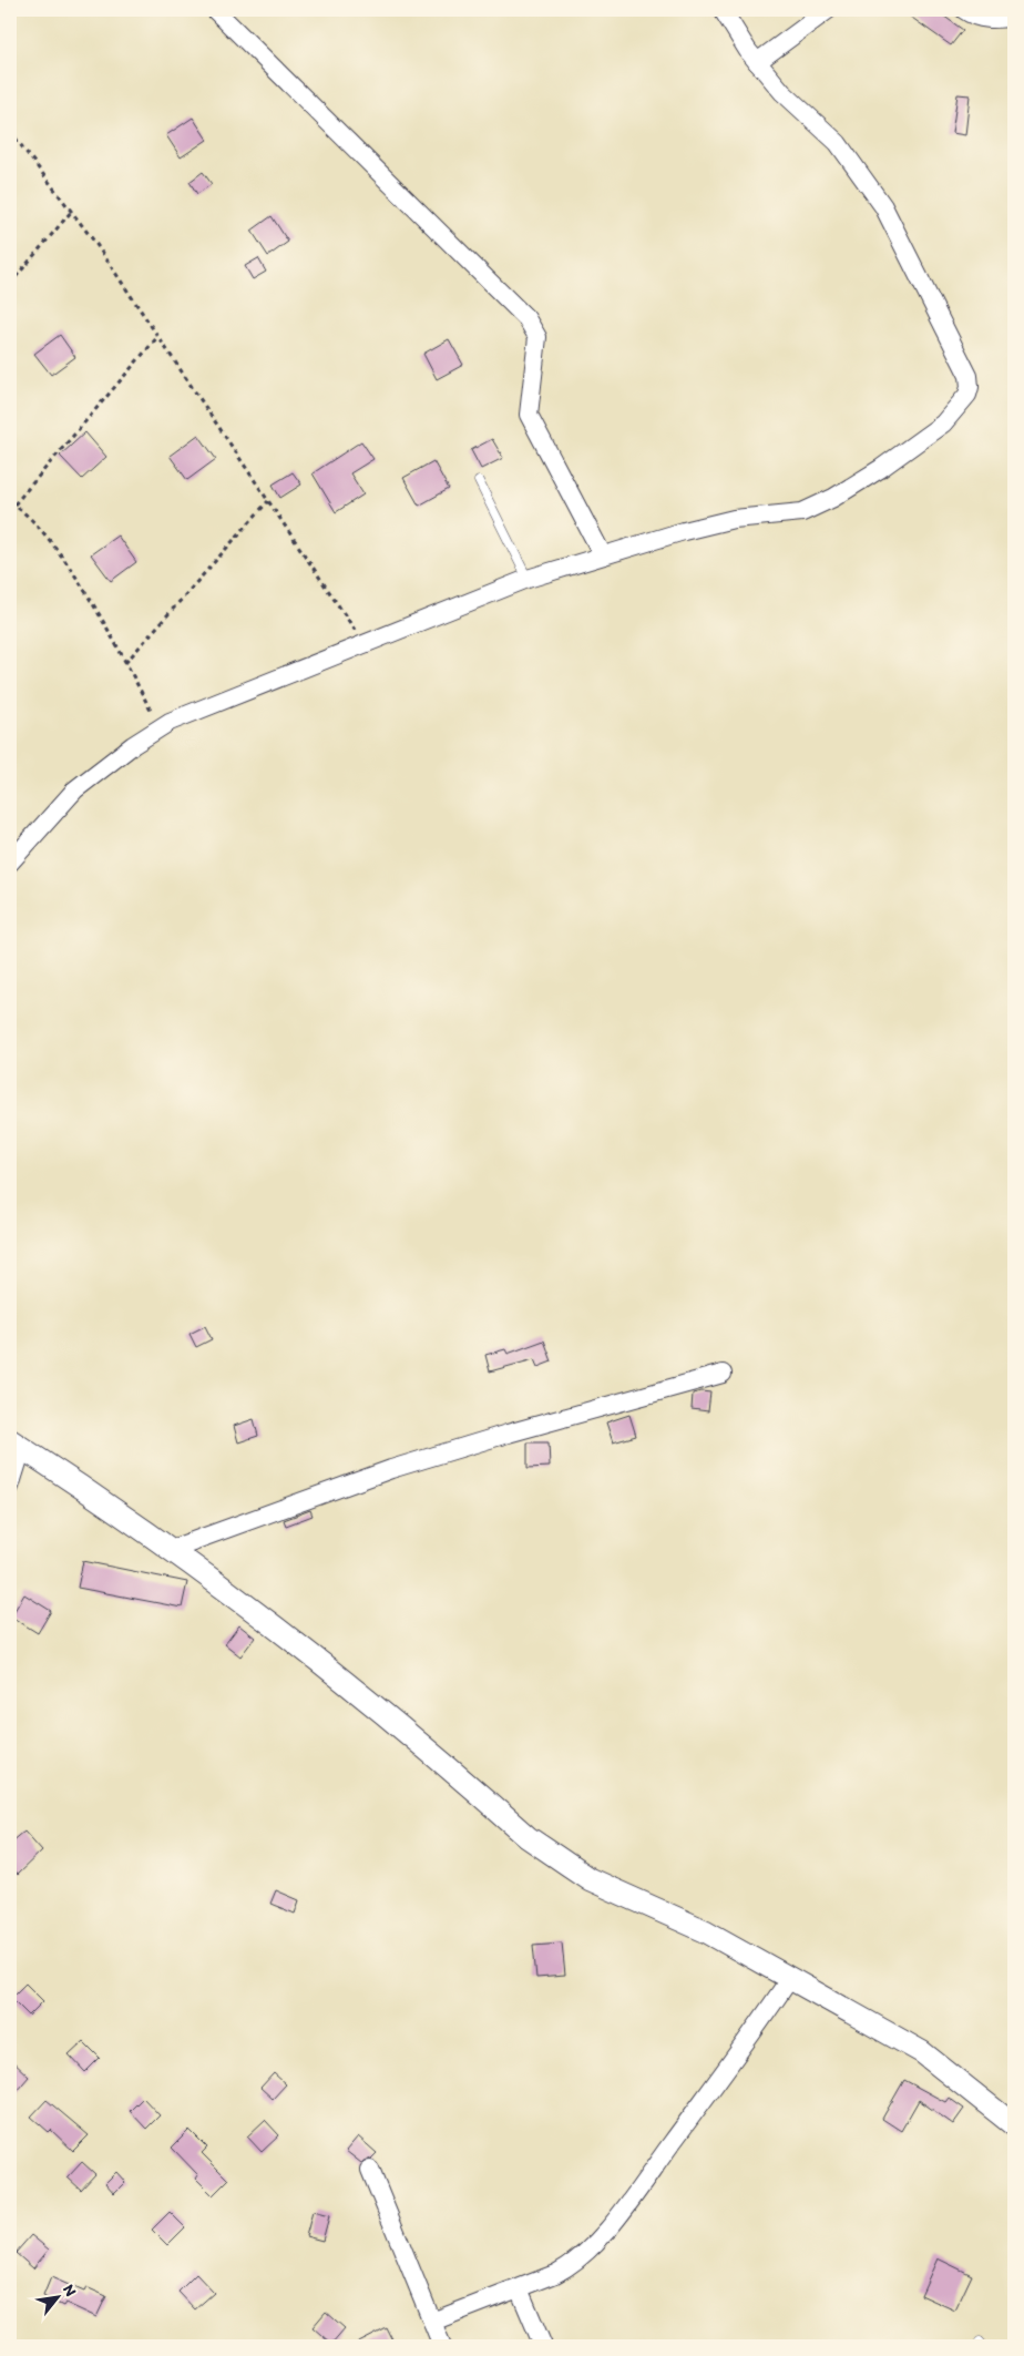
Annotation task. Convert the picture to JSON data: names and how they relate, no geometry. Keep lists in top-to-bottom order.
{
  "north": "top right"
}
